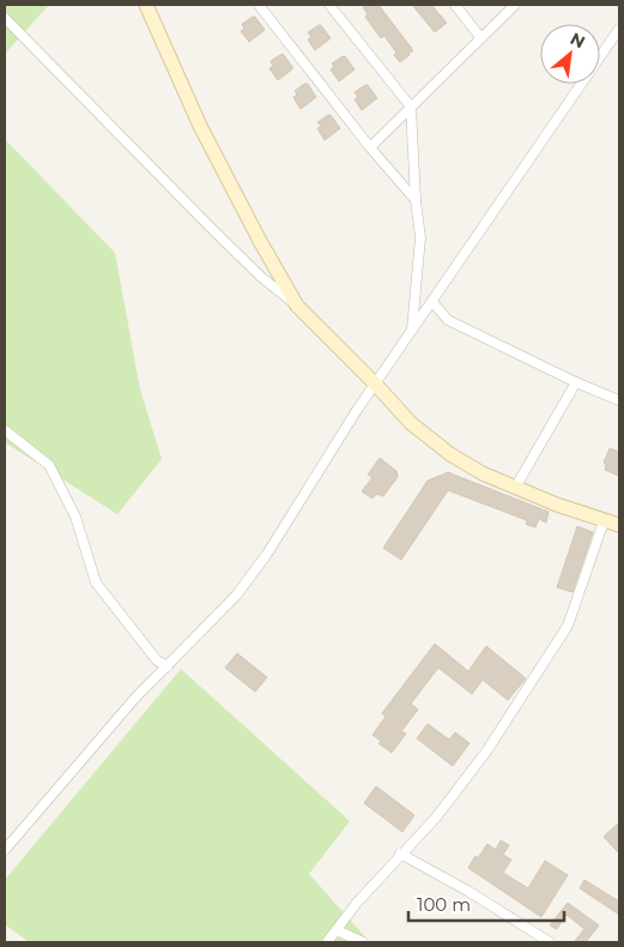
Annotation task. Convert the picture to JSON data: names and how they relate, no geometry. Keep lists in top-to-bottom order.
{
  "scale_bar": "100 m",
  "north": "top right"
}
